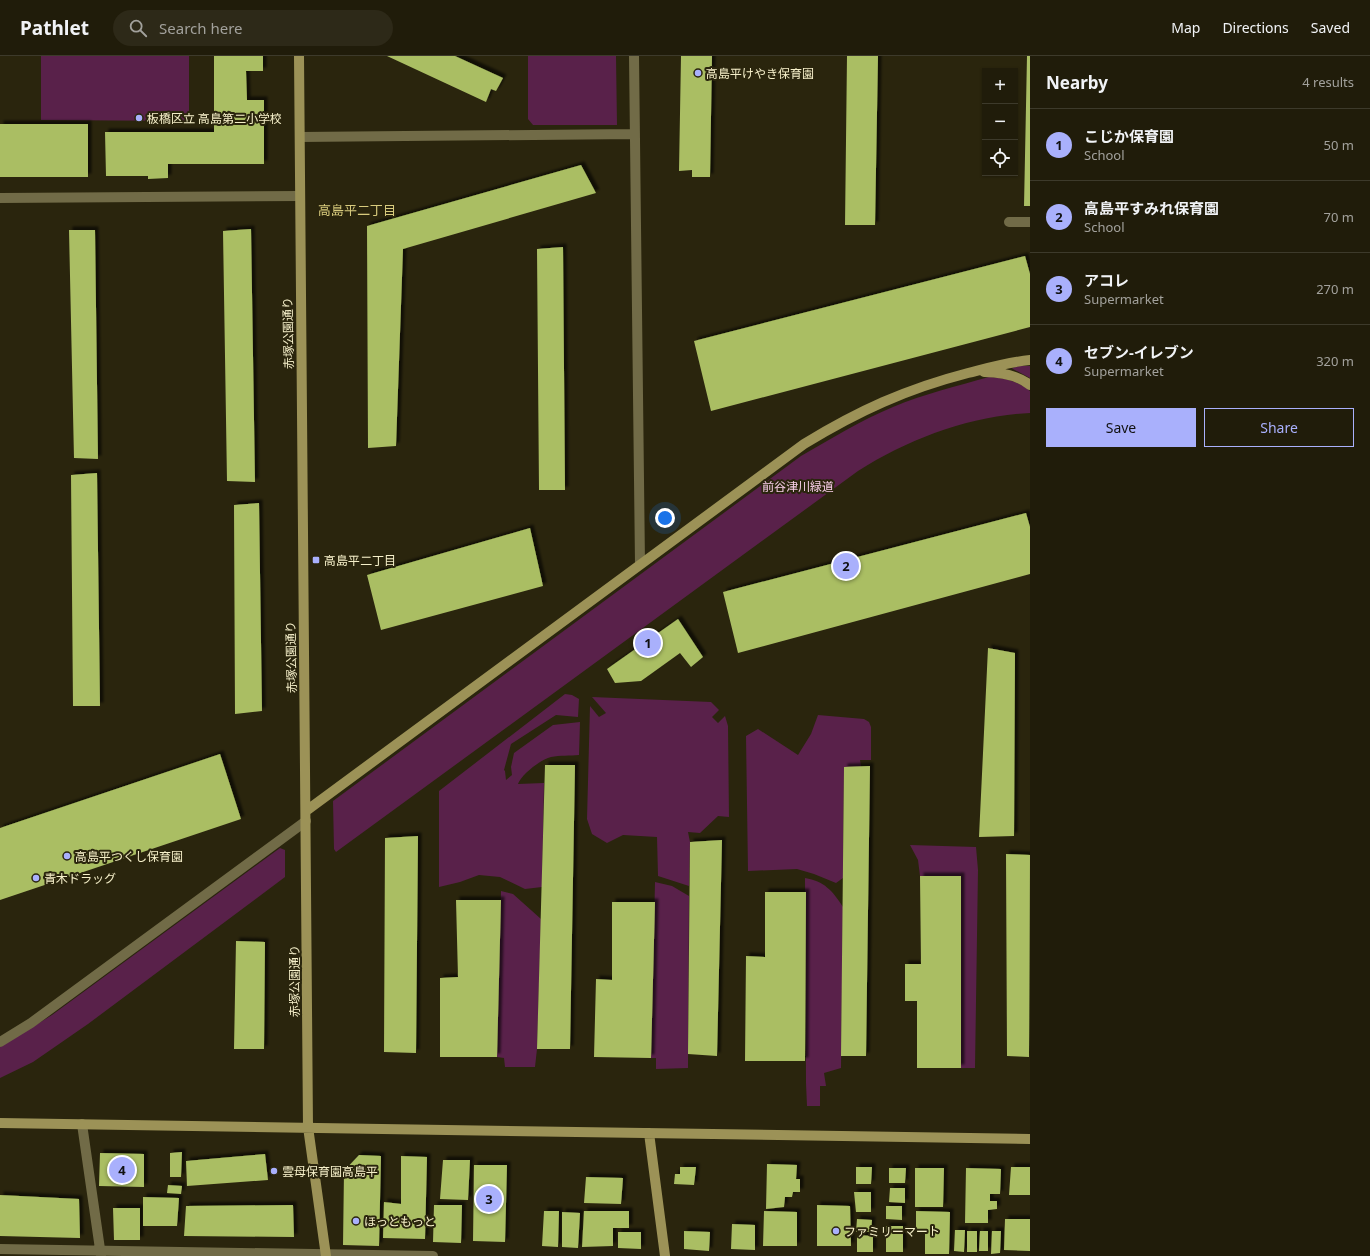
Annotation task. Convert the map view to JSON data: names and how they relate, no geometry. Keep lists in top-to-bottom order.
{
  "streets": {
    "street": ["赤塚公園通り"]
  },
  "districts": ["高島平二丁目"],
  "parks": ["前谷津川緑道"],
  "places": {
    "other": [
      "高島平けやき保育園",
      "板橋区立 高島第二小学校",
      "高島平つくし保育園",
      "青木ドラッグ",
      "雲母保育園高島平",
      "ほっともっと",
      "ファミリーマート"
    ],
    "transit": ["高島平二丁目"]
  },
  "page": {
    "header": "Pathlet",
    "search": "Search here",
    "nav": ["Map", "Directions", "Saved"],
    "heading": ["Nearby", "4 results"],
    "map_buttons": ["+", "−"],
    "list": [
      {
        "mark": "1",
        "name": "こじか保育園",
        "note": "School",
        "value": "50 m"
      },
      {
        "mark": "2",
        "name": "高島平すみれ保育園",
        "note": "School",
        "value": "70 m"
      },
      {
        "mark": "3",
        "name": "アコレ",
        "note": "Supermarket",
        "value": "270 m"
      },
      {
        "mark": "4",
        "name": "セブン-イレブン",
        "note": "Supermarket",
        "value": "320 m"
      }
    ],
    "buttons": ["Save", "Share"],
    "pins": [
      "2",
      "1",
      "4",
      "3"
    ]
  }
}
